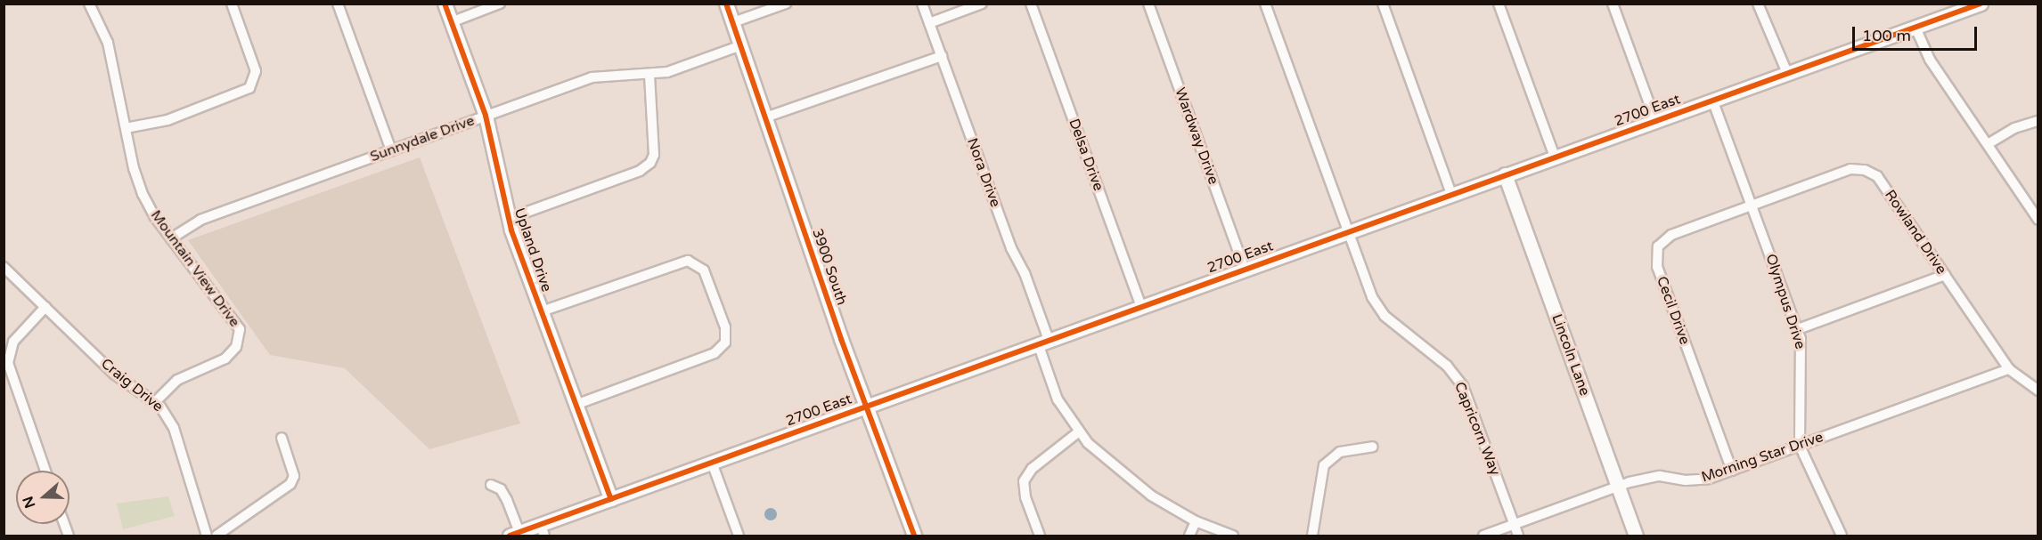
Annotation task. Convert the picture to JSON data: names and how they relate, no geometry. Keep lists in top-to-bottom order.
{
  "streets": {
    "street": [
      "2700 East",
      "Wardway Drive",
      "Sunnydale Drive",
      "Delsa Drive",
      "Nora Drive",
      "Rowland Drive",
      "Upland Drive",
      "3900 South",
      "Mountain View Drive",
      "Olympus Drive",
      "Cecil Drive",
      "Lincoln Lane",
      "Craig Drive",
      "Capricorn Way",
      "Morning Star Drive"
    ]
  },
  "crossings": [
    ["2700 East", "Wardway Drive"],
    ["2700 East", "Delsa Drive"],
    ["2700 East", "Nora Drive"],
    ["2700 East", "Upland Drive"],
    ["2700 East", "3900 South"],
    ["2700 East", "Olympus Drive"],
    ["2700 East", "Lincoln Lane"],
    ["2700 East", "Capricorn Way"],
    ["Sunnydale Drive", "Upland Drive"],
    ["Sunnydale Drive", "3900 South"],
    ["Sunnydale Drive", "Mountain View Drive"],
    ["Rowland Drive", "Olympus Drive"],
    ["Rowland Drive", "Cecil Drive"],
    ["Rowland Drive", "Morning Star Drive"],
    ["Mountain View Drive", "Craig Drive"],
    ["Olympus Drive", "Cecil Drive"],
    ["Olympus Drive", "Morning Star Drive"],
    ["Cecil Drive", "Morning Star Drive"],
    ["Lincoln Lane", "Morning Star Drive"],
    ["Capricorn Way", "Morning Star Drive"]
  ],
  "scale_bar": "100 m",
  "north": "left"
}
